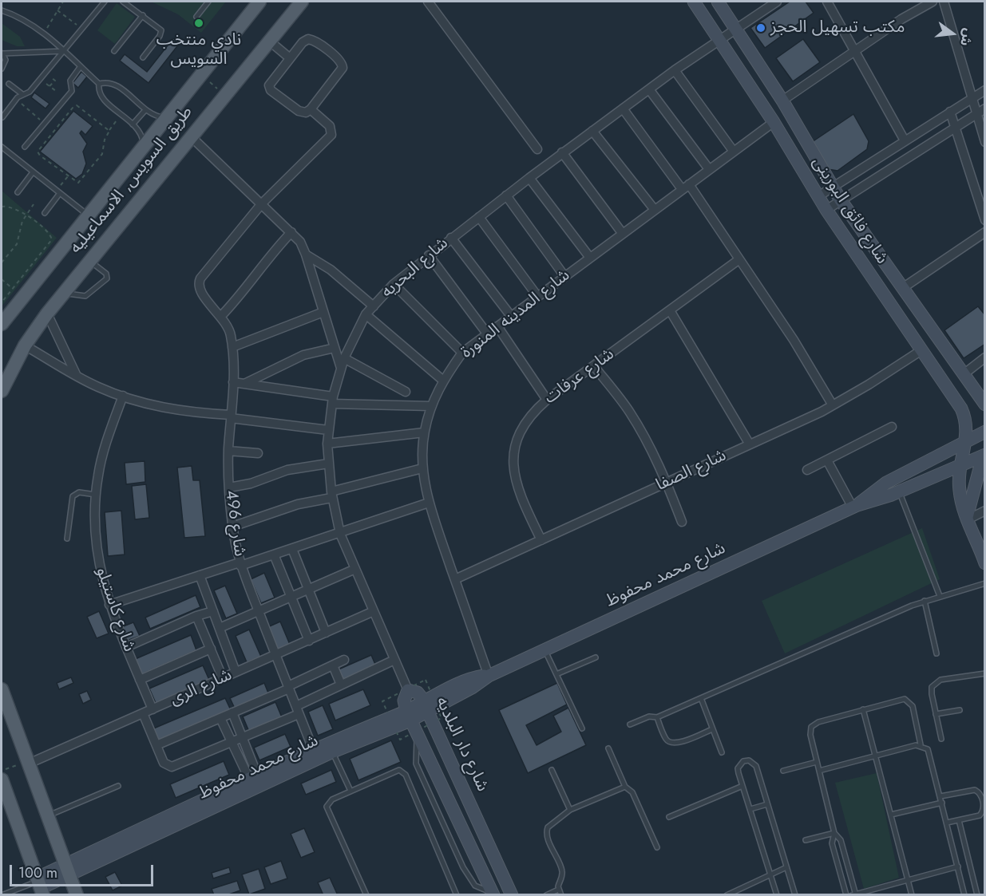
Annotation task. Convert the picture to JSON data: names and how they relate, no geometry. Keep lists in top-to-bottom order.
{
  "streets": {
    "main road": ["طريق السويس, الاسماعيليه"],
    "street": [
      "شارع فائق البورينى",
      "شارع البحريه",
      "شارع المدينه المنورة",
      "شارع عرفات",
      "شارع الصفا",
      "شارع 496",
      "شارع محمد محفوظ",
      "شارع كاستيلو",
      "شارع الرى",
      "شارع دار البلديه"
    ]
  },
  "crossings": [
    ["شارع فائق البورينى", "شارع البحريه"],
    ["شارع فائق البورينى", "شارع المدينه المنورة"],
    ["شارع فائق البورينى", "شارع الصفا"],
    ["شارع فائق البورينى", "شارع محمد محفوظ"],
    ["شارع البحريه", "شارع الرى"],
    ["شارع البحريه", "شارع دار البلديه"],
    ["شارع المدينه المنورة", "شارع الصفا"],
    ["شارع المدينه المنورة", "شارع محمد محفوظ"],
    ["شارع عرفات", "شارع الصفا"],
    ["شارع 496", "شارع محمد محفوظ"],
    ["شارع 496", "شارع الرى"],
    ["شارع محمد محفوظ", "شارع دار البلديه"],
    ["شارع كاستيلو", "شارع الرى"]
  ],
  "places": ["نادي منتخب السويس", "مكتب تسهيل الحجز"],
  "scale_bar": "100 m",
  "north": "right"
}
